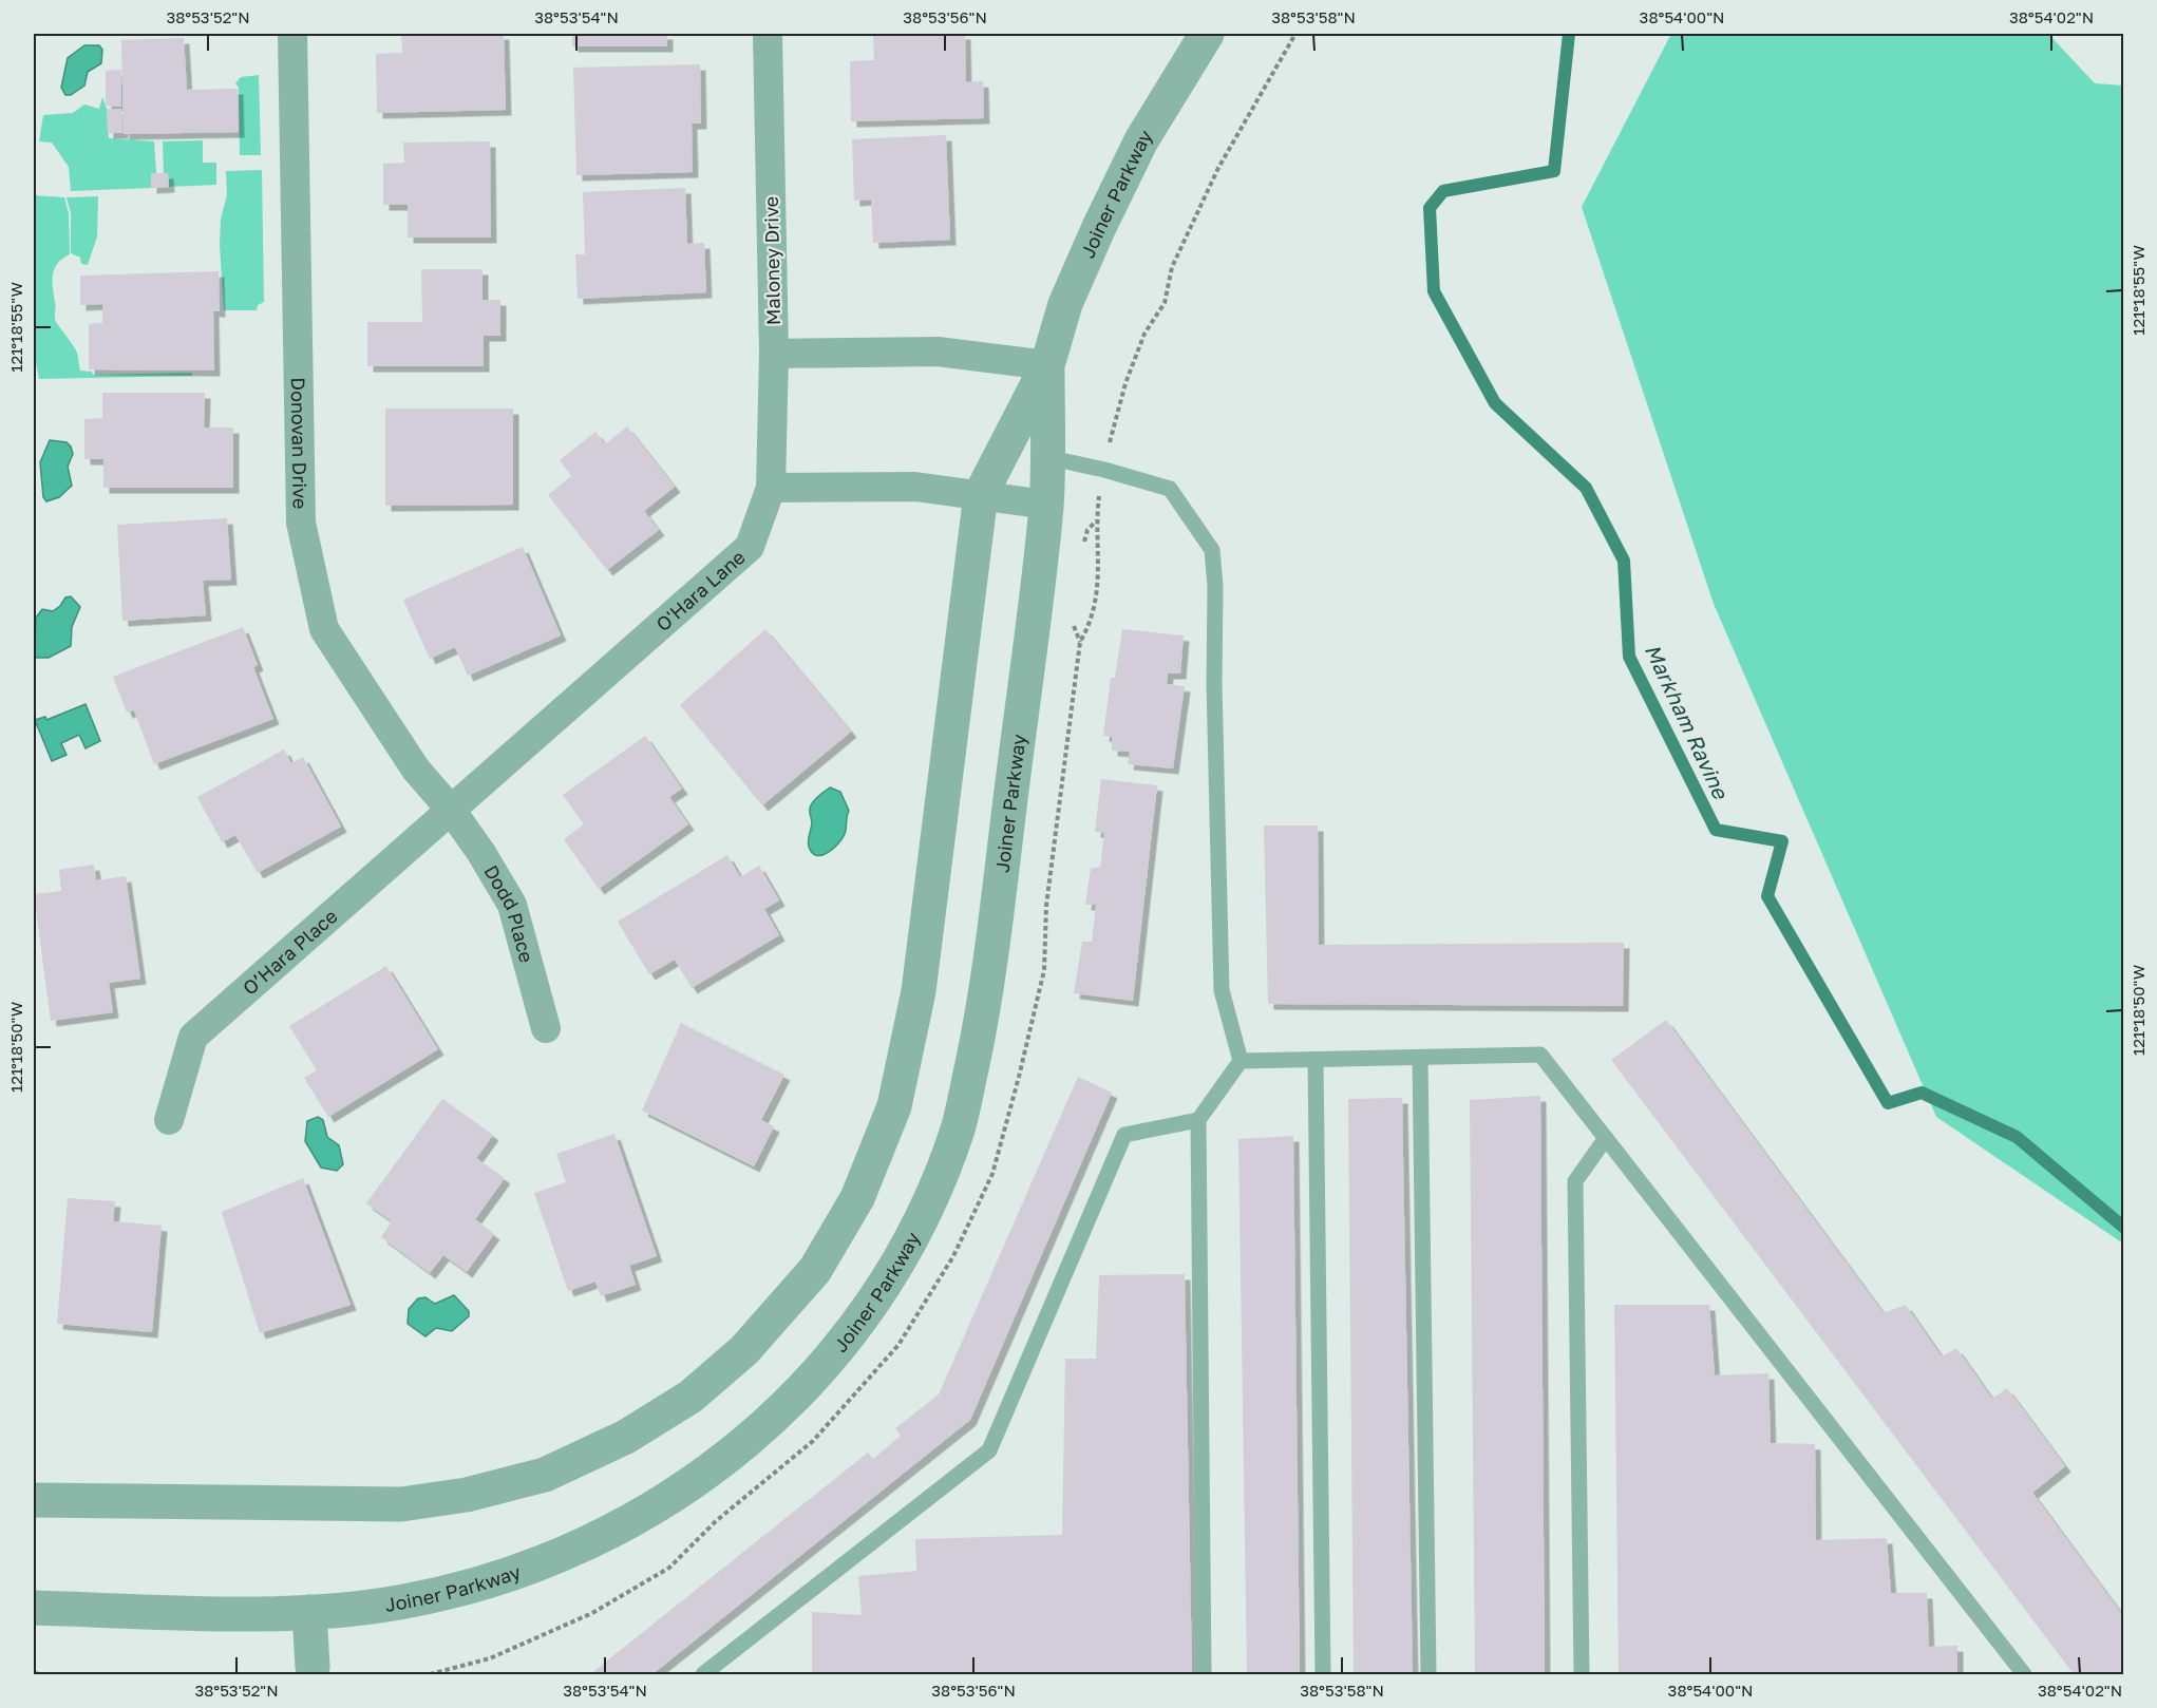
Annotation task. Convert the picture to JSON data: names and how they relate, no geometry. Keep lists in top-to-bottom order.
{
  "streets": {
    "street": [
      "Joiner Parkway",
      "Maloney Drive",
      "Donovan Drive",
      "O'Hara Lane",
      "Dodd Place",
      "O’Hara Place"
    ]
  },
  "crossings": [
    ["Maloney Drive", "O'Hara Lane"],
    ["Donovan Drive", "O'Hara Lane"],
    ["Donovan Drive", "Dodd Place"],
    ["Donovan Drive", "O’Hara Place"],
    ["O'Hara Lane", "Dodd Place"],
    ["O'Hara Lane", "O’Hara Place"],
    ["Dodd Place", "O’Hara Place"]
  ],
  "water": ["Markham Ravine"],
  "coordinates": [
    "38°53'52\"N",
    "38°53'54\"N",
    "38°53'56\"N",
    "38°53'58\"N",
    "38°54'00\"N",
    "38°54'02\"N",
    "121°18'55\"W",
    "121°18'50\"W"
  ]
}
